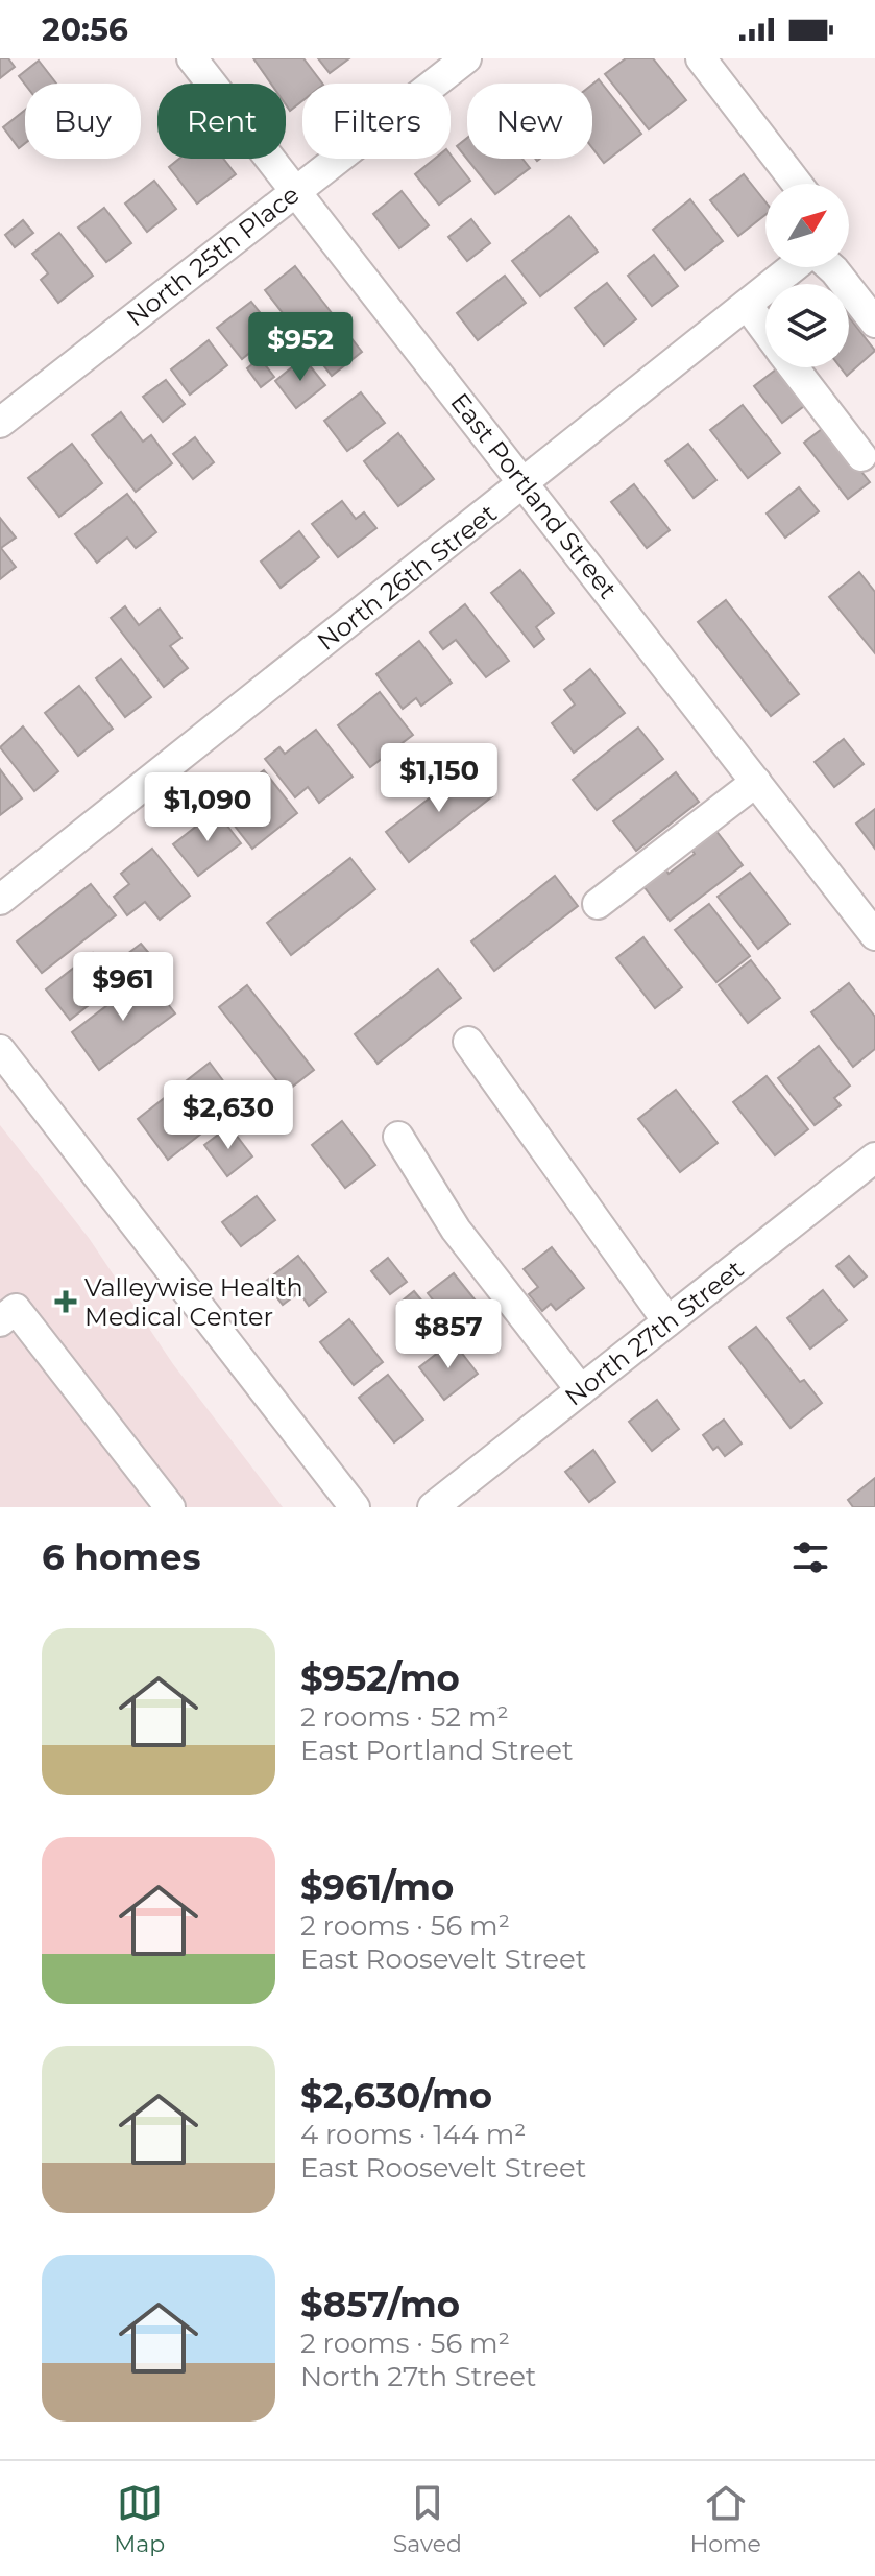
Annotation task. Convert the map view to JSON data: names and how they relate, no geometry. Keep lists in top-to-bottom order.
{
  "streets": {
    "street": [
      "North 25th Place",
      "East Portland Street",
      "North 26th Street",
      "North 27th Street"
    ]
  },
  "crossings": [
    ["North 25th Place", "East Portland Street"],
    ["East Portland Street", "North 26th Street"]
  ],
  "places": {
    "health": ["Valleywise Health Medical Center"]
  },
  "north": "top right",
  "page": {
    "status": "20:56",
    "chip": [
      "Buy",
      "Rent",
      "Filters",
      "New"
    ],
    "price": [
      "$952",
      "$1,150",
      "$1,090",
      "$961",
      "$2,630",
      "$857"
    ],
    "heading": "6 homes",
    "list": [
      {
        "name": "$952/mo",
        "note": "2 rooms · 52 m² · East Portland Street"
      },
      {
        "name": "$961/mo",
        "note": "2 rooms · 56 m² · East Roosevelt Street"
      },
      {
        "name": "$2,630/mo",
        "note": "4 rooms · 144 m² · East Roosevelt Street"
      },
      {
        "name": "$857/mo",
        "note": "2 rooms · 56 m² · North 27th Street"
      }
    ],
    "tabs": ["Map", "Saved", "Home"]
  }
}
